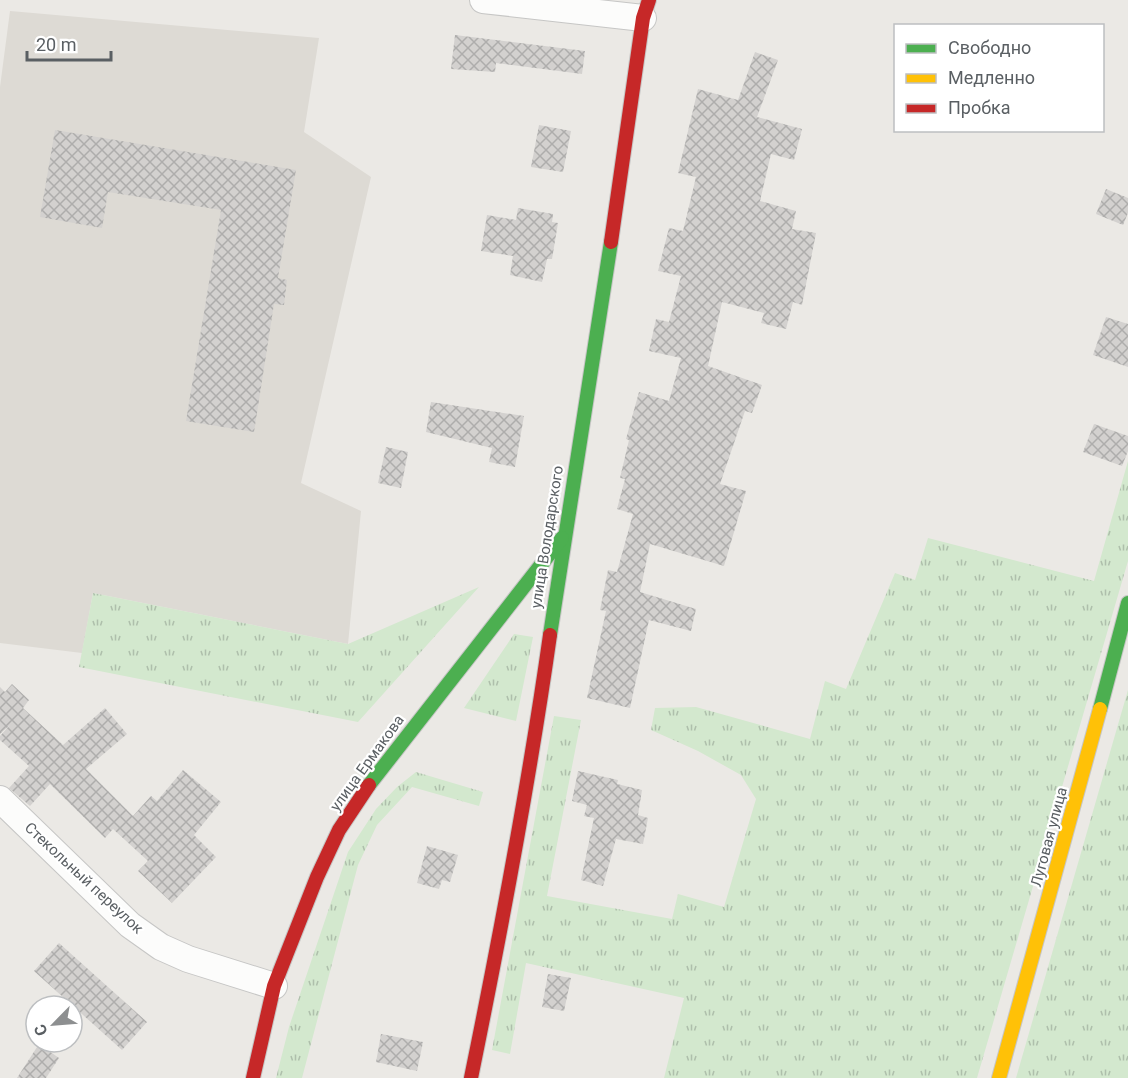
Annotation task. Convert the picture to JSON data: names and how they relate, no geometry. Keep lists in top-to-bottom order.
{
  "streets": {
    "street": [
      "улица Володарского",
      "улица Ермакова",
      "Луговая улица",
      "Стекольный переулок"
    ]
  },
  "crossings": [
    ["улица Володарского", "улица Ермакова"],
    ["улица Ермакова", "Стекольный переулок"]
  ],
  "legend": ["Свободно", "Медленно", "Пробка"],
  "scale_bar": "20 m",
  "north": "bottom left"
}
